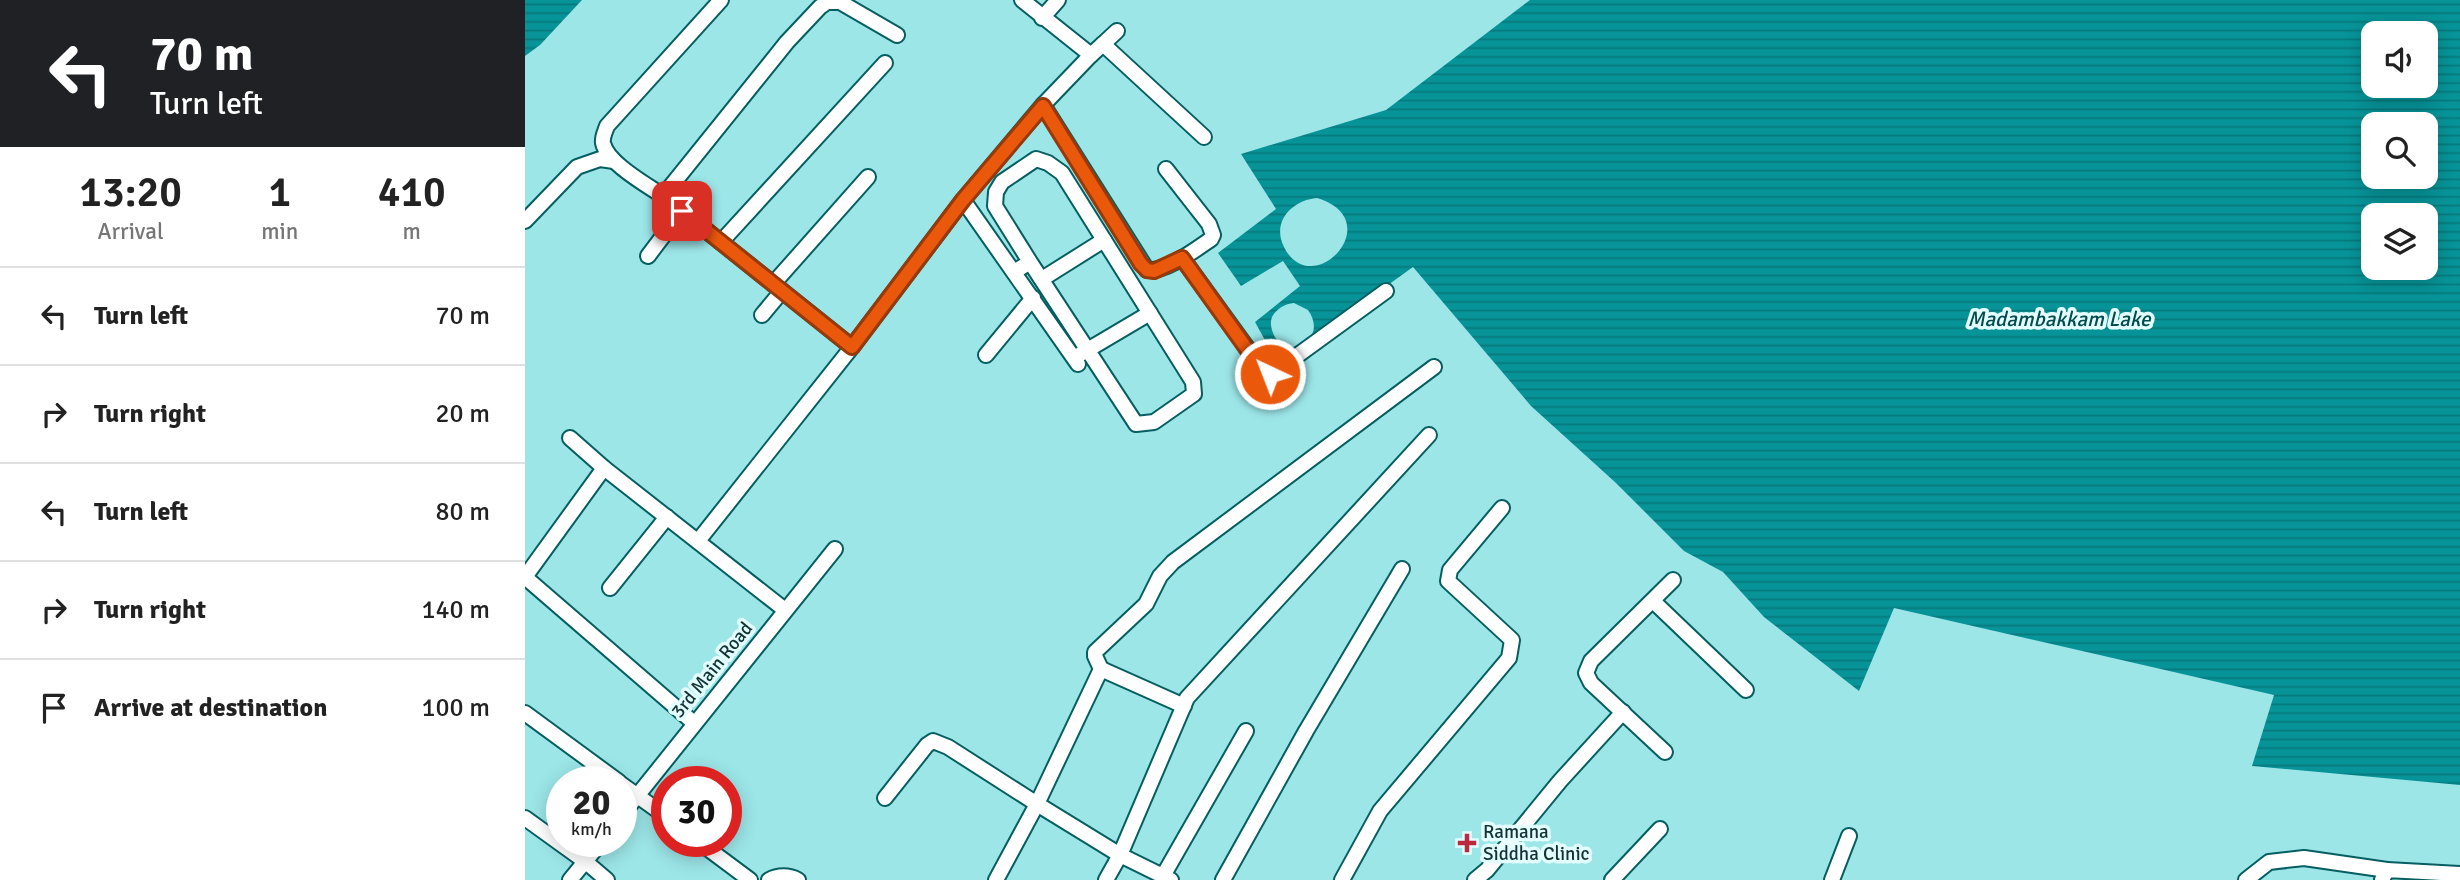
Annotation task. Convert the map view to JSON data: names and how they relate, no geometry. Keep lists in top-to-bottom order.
{
  "streets": {
    "street": ["3rd Main Road"]
  },
  "water": ["Madambakkam Lake"],
  "places": {
    "health": ["Ramana Siddha Clinic"]
  },
  "page": {
    "turn": ["70 m", "Turn left"],
    "eta": [
      "13:20",
      "Arrival",
      "1",
      "min",
      "410",
      "m"
    ],
    "list": [
      {
        "name": "Turn left",
        "value": "70 m"
      },
      {
        "name": "Turn right",
        "value": "20 m"
      },
      {
        "name": "Turn left",
        "value": "80 m"
      },
      {
        "name": "Turn right",
        "value": "140 m"
      },
      {
        "name": "Arrive at destination",
        "value": "100 m"
      }
    ],
    "speed": "20 km/h",
    "limit": "30"
  }
}
